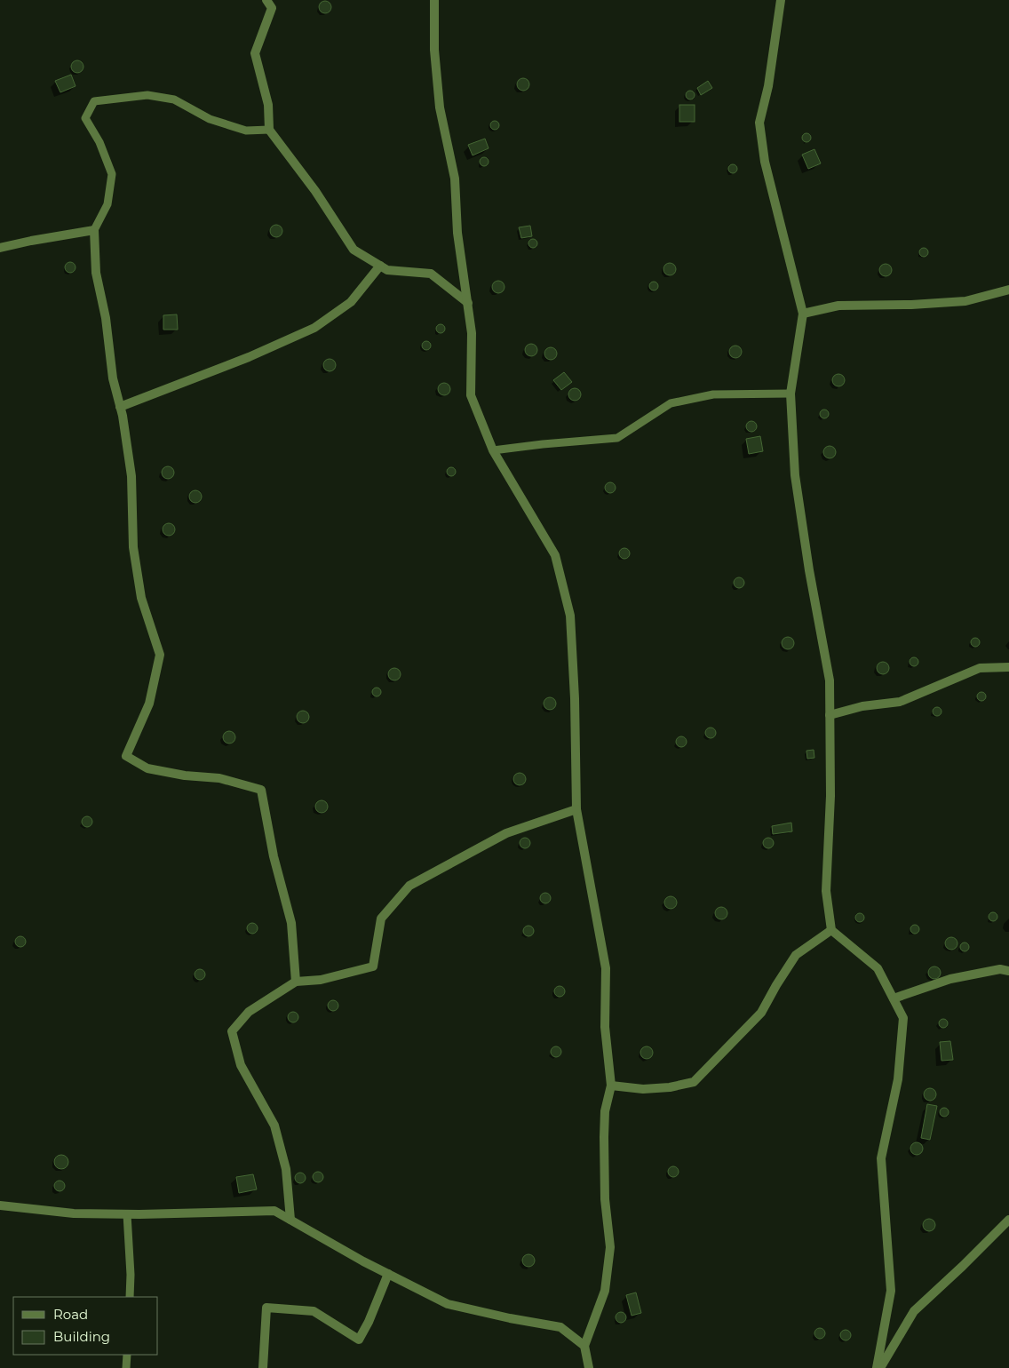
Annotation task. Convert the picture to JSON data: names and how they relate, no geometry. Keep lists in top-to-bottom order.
{
  "legend": ["Road", "Building"]
}
